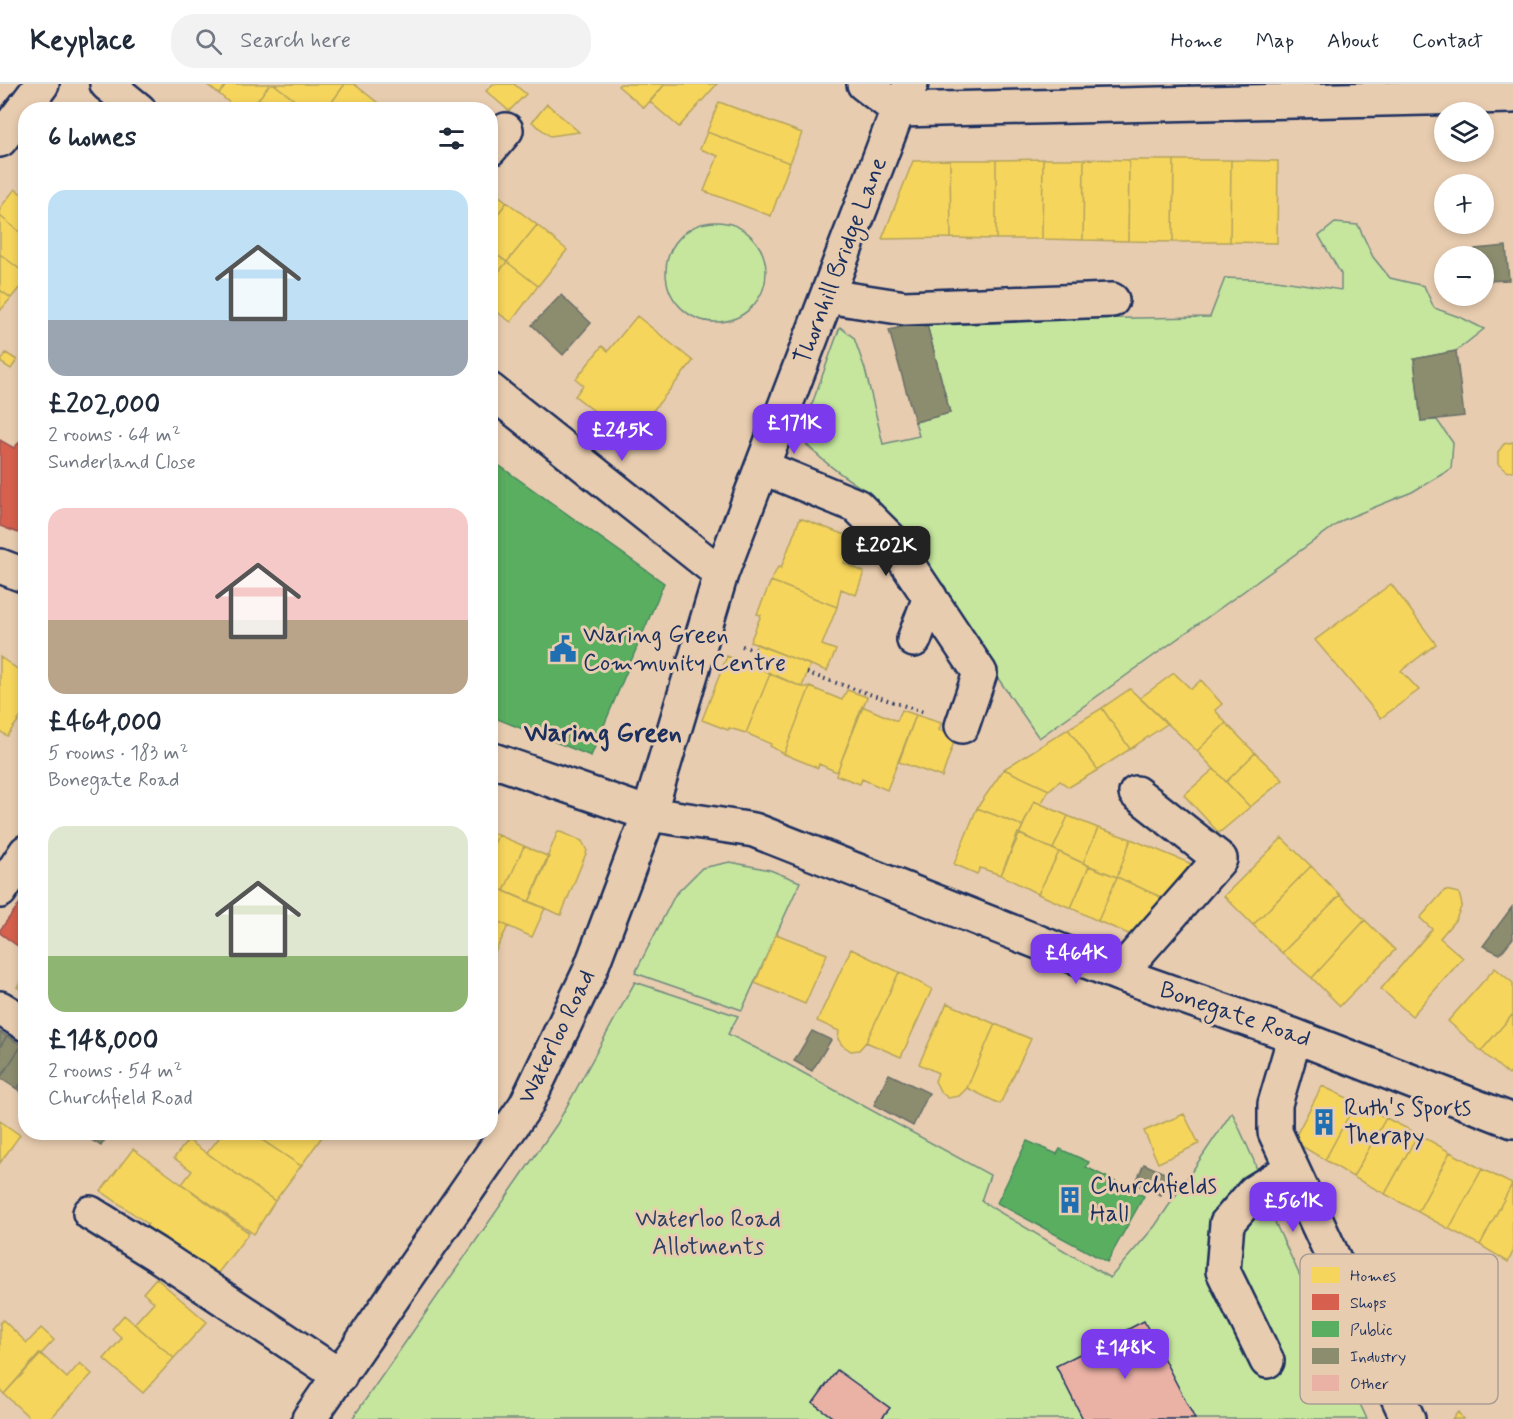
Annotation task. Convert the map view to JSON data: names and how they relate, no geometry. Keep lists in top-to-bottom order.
{
  "streets": {
    "street": ["Thornhill Bridge Lane", "Bonegate Road", "Waterloo Road"]
  },
  "crossings": [
    ["Thornhill Bridge Lane", "Bonegate Road"],
    ["Thornhill Bridge Lane", "Waterloo Road"],
    ["Bonegate Road", "Waterloo Road"]
  ],
  "districts": ["Waring Green"],
  "parks": ["Waterloo Road Allotments"],
  "places": {
    "public building": ["Waring Green Community Centre"],
    "building": ["Ruth's Sports Therapy", "Churchfields Hall"]
  },
  "legend": [
    "Homes",
    "Shops",
    "Public",
    "Industry",
    "Other"
  ],
  "page": {
    "header": "Keyplace",
    "search": "Search here",
    "nav": [
      "Home",
      "Map",
      "About",
      "Contact"
    ],
    "map_buttons": ["+", "−"],
    "heading": "6 homes",
    "list": [
      {
        "name": "£202,000",
        "note": "2 rooms · 64 m² · Sunderland Close"
      },
      {
        "name": "£464,000",
        "note": "5 rooms · 183 m² · Bonegate Road"
      },
      {
        "name": "£148,000",
        "note": "2 rooms · 54 m² · Churchfield Road"
      }
    ],
    "price": [
      "£171K",
      "£245K",
      "£202K",
      "£464K",
      "£561K",
      "£148K"
    ]
  }
}
